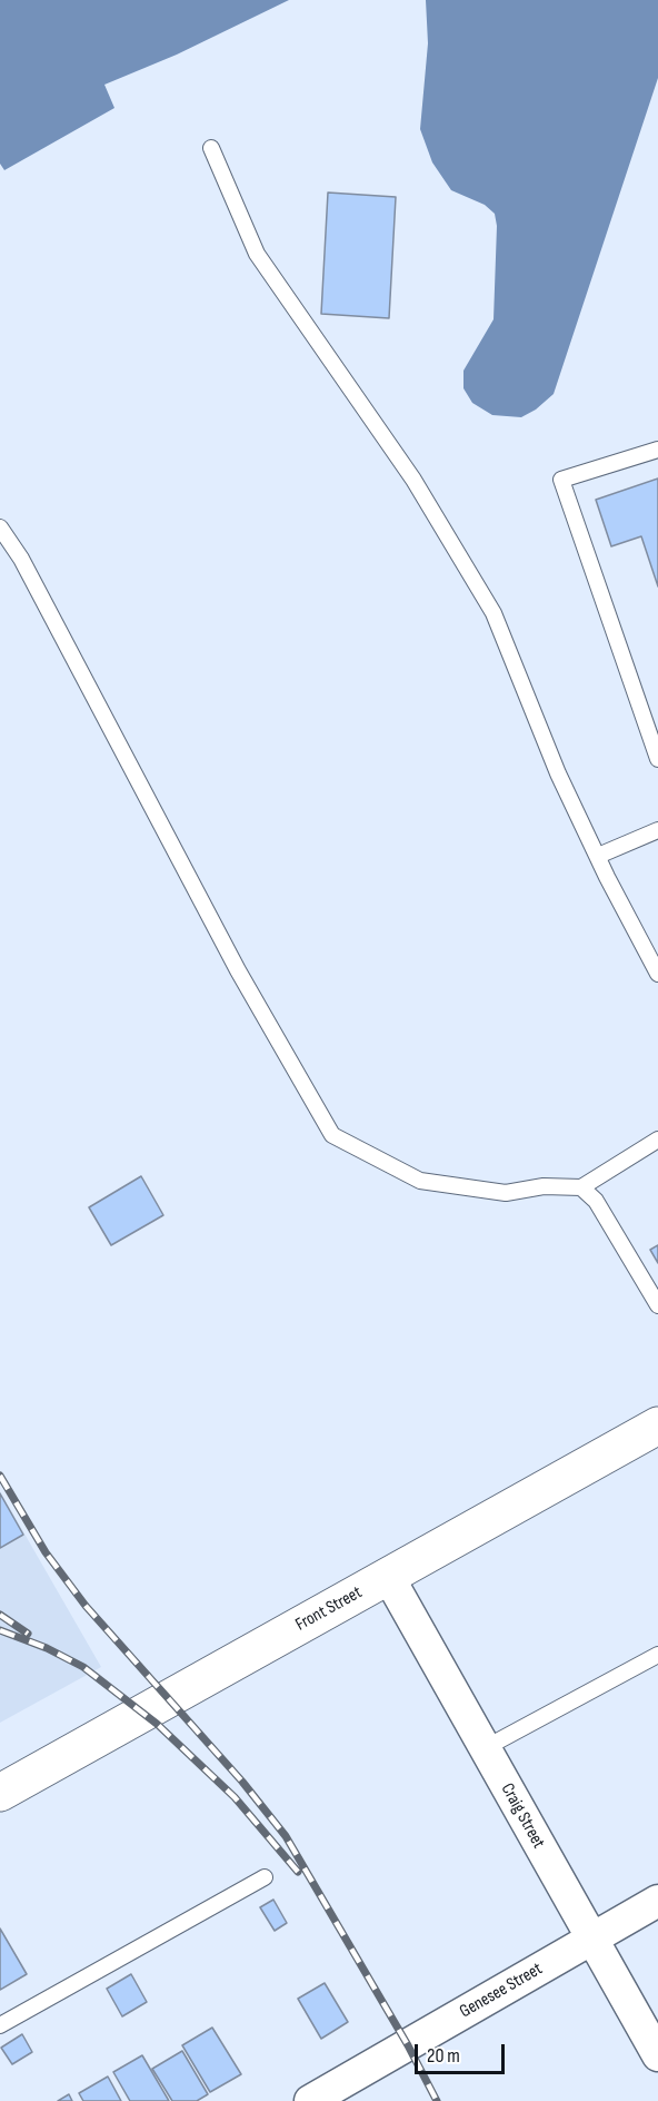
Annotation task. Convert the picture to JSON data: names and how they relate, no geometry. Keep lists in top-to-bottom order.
{
  "streets": {
    "street": ["Front Street", "Craig Street", "Genesee Street"]
  },
  "crossings": [
    ["Front Street", "Craig Street"],
    ["Craig Street", "Genesee Street"]
  ],
  "scale_bar": "20 m"
}
